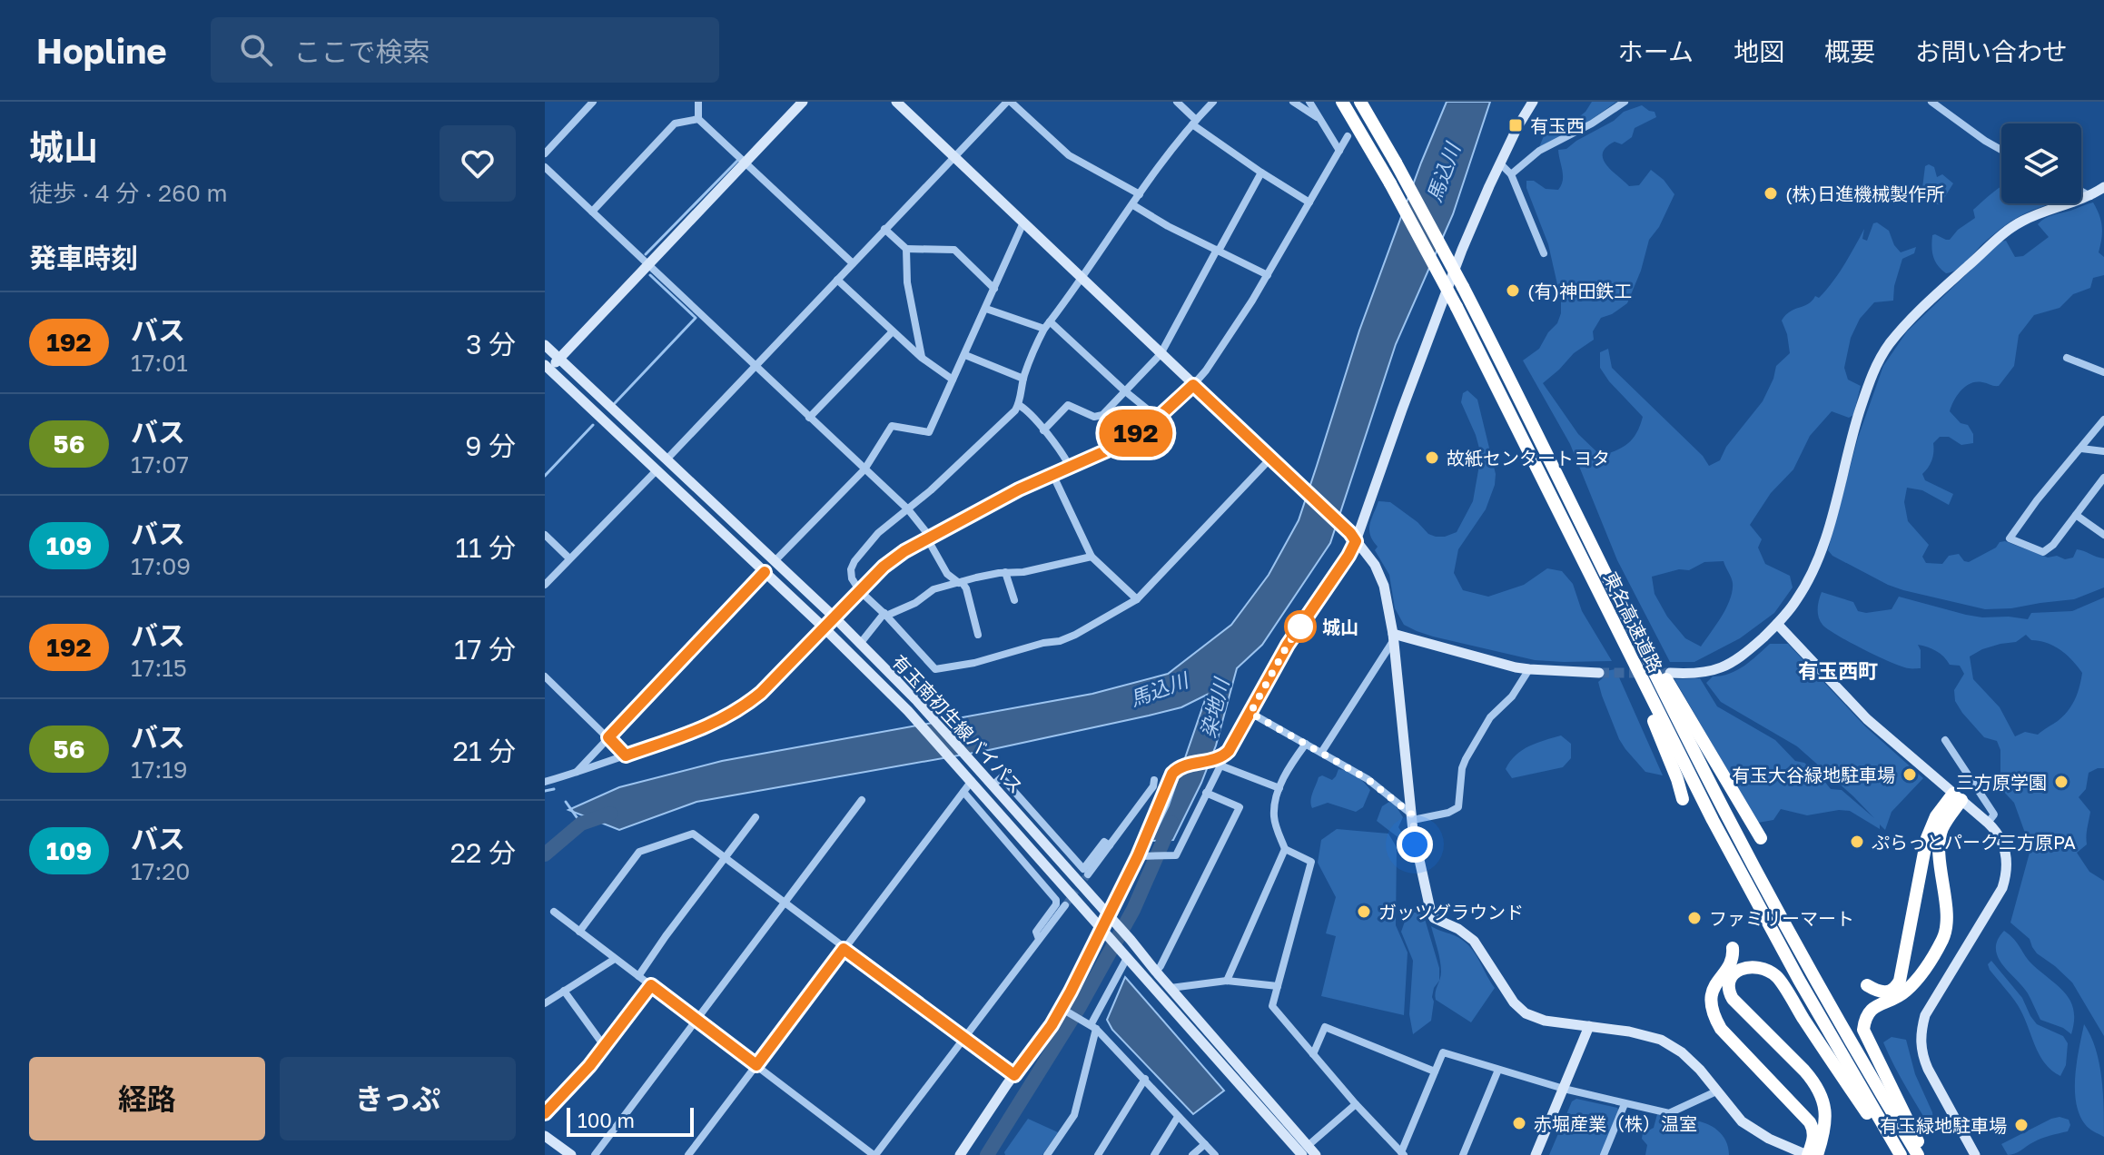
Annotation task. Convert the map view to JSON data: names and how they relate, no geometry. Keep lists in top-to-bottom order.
{
  "streets": {
    "highway": ["東名高速道路"],
    "street": ["有玉南初生線バイパス"]
  },
  "districts": ["有玉西町"],
  "water": ["馬込川", "染地川"],
  "places": {
    "transit": ["有玉西"],
    "other": [
      "(株)日進機械製作所",
      "(有)神田鉄工",
      "故紙センタートヨタ",
      "城山",
      "有玉大谷緑地駐車場",
      "三方原学園",
      "ぷらっとパーク三方原PA",
      "ガッツグラウンド",
      "ファミリーマート",
      "赤堀産業（株）温室",
      "有玉緑地駐車場"
    ]
  },
  "lines": ["bus line 192"],
  "scale_bar": "100 m",
  "page": {
    "header": "Hopline",
    "search": "ここで検索",
    "nav": [
      "ホーム",
      "地図",
      "概要",
      "お問い合わせ"
    ],
    "heading": [
      ["城山", "徒歩 · 4 分 · 260 m"],
      "発車時刻"
    ],
    "on_map": "192",
    "list": [
      {
        "mark": "192",
        "name": "バス",
        "note": "17:01",
        "value": "3 分"
      },
      {
        "mark": "56",
        "name": "バス",
        "note": "17:07",
        "value": "9 分"
      },
      {
        "mark": "109",
        "name": "バス",
        "note": "17:09",
        "value": "11 分"
      },
      {
        "mark": "192",
        "name": "バス",
        "note": "17:15",
        "value": "17 分"
      },
      {
        "mark": "56",
        "name": "バス",
        "note": "17:19",
        "value": "21 分"
      },
      {
        "mark": "109",
        "name": "バス",
        "note": "17:20",
        "value": "22 分"
      }
    ],
    "buttons": ["経路", "きっぷ"],
    "scale": "100 m"
  }
}
